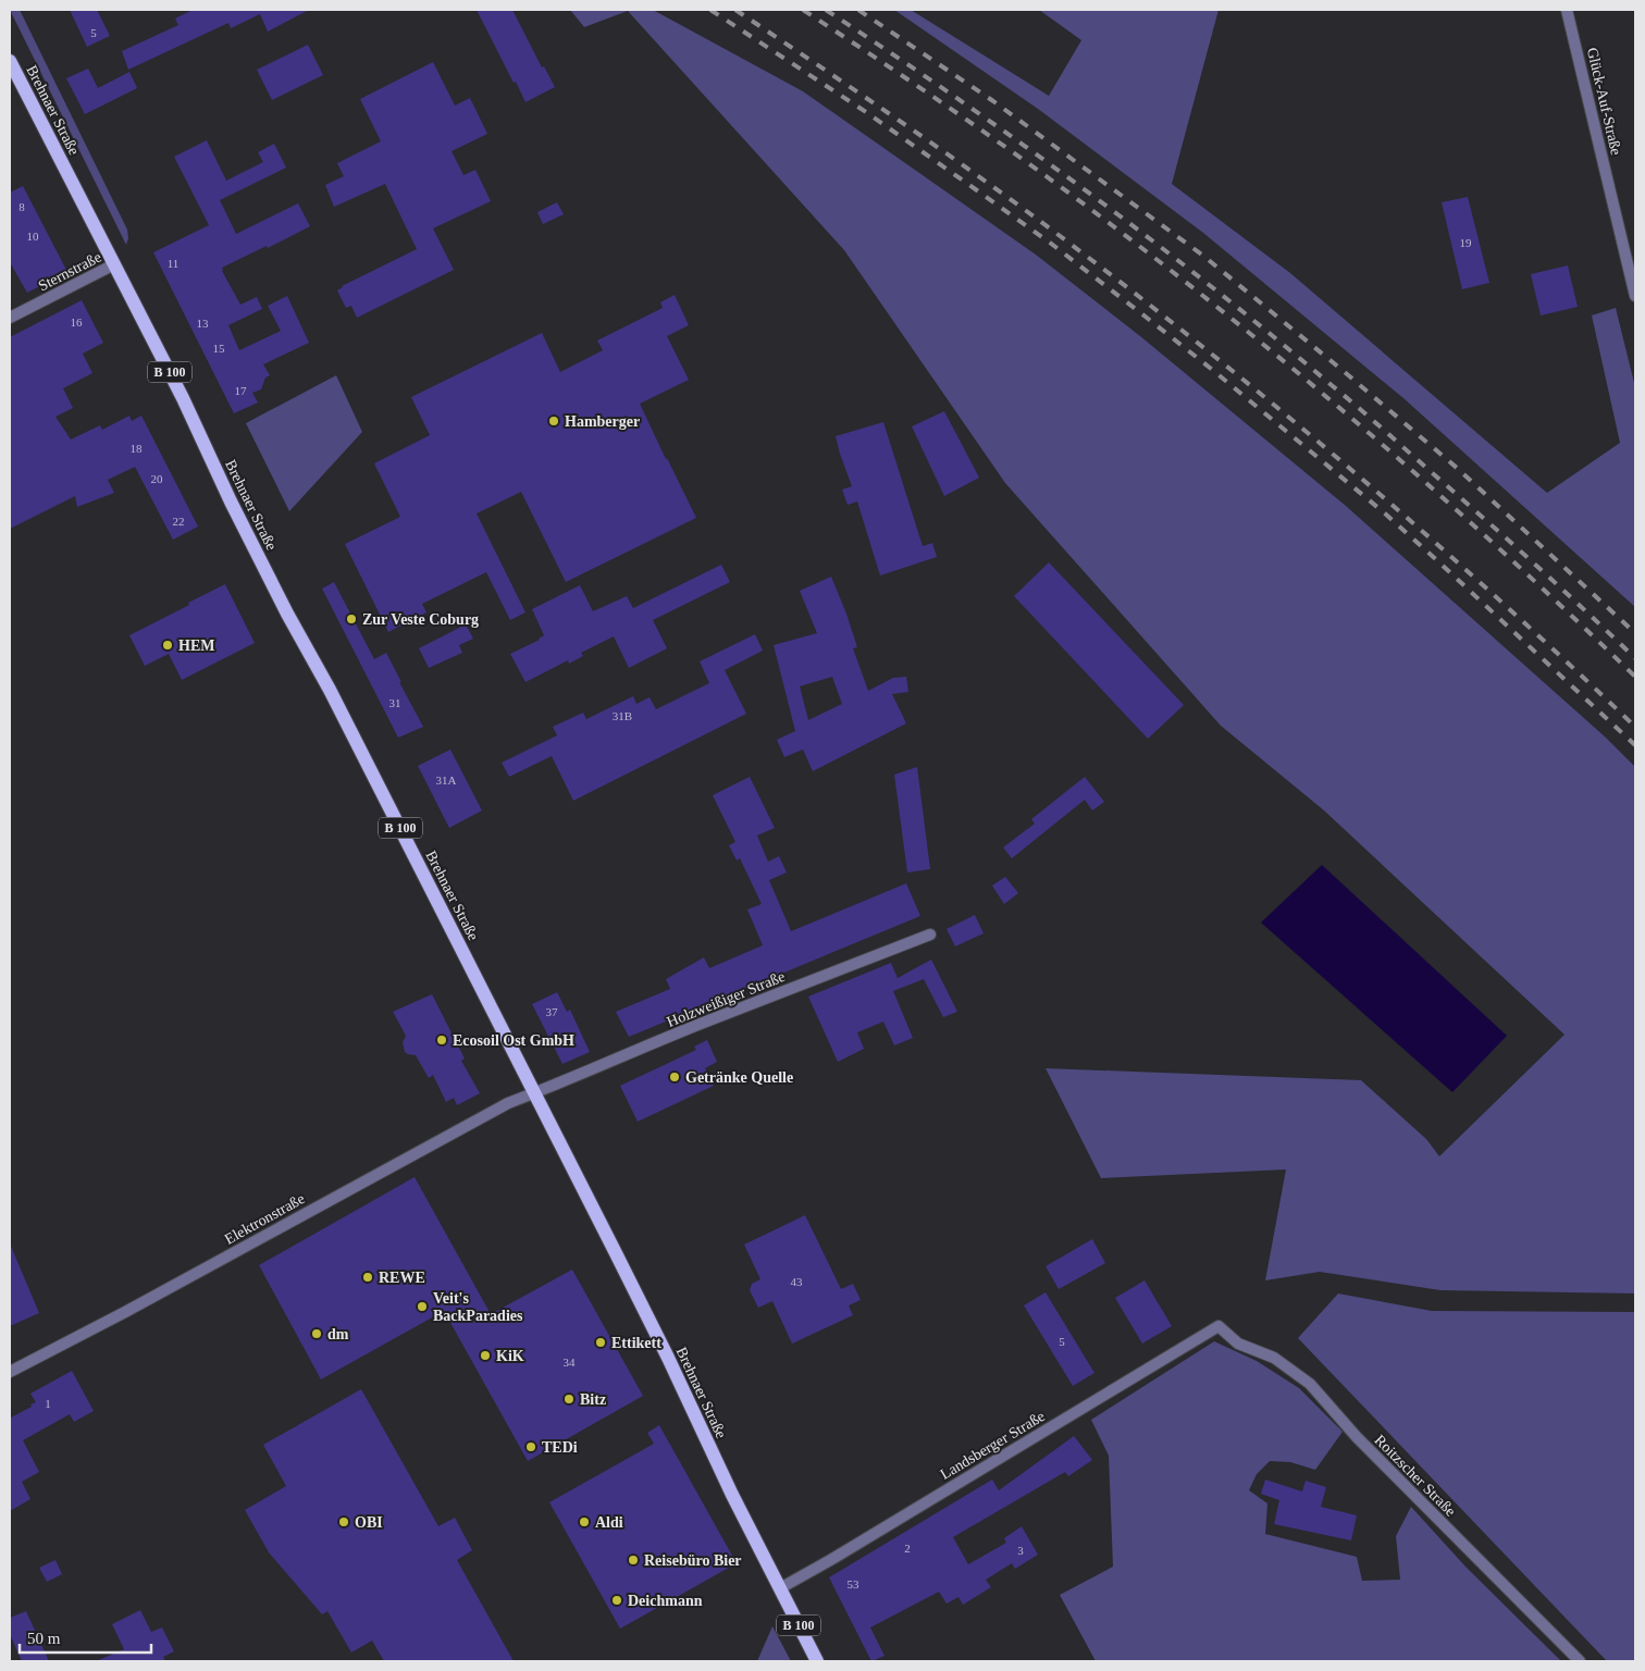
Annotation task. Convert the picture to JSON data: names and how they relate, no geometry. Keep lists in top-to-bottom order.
{
  "streets": {
    "main road": ["Brehnaer Straße", "B 100"],
    "street": [
      "Glück-Auf-Straße",
      "Sternstraße",
      "Holzweißiger Straße",
      "Elektronstraße",
      "Landsberger Straße",
      "Roitzscher Straße"
    ]
  },
  "crossings": [
    ["Brehnaer Straße", "Sternstraße"],
    ["Brehnaer Straße", "Holzweißiger Straße"],
    ["Brehnaer Straße", "Elektronstraße"],
    ["Brehnaer Straße", "Landsberger Straße"],
    ["Holzweißiger Straße", "Elektronstraße"],
    ["Landsberger Straße", "Roitzscher Straße"]
  ],
  "places": [
    "Hamberger",
    "Zur Veste Coburg",
    "HEM",
    "Ecosoil Ost GmbH",
    "Getränke Quelle",
    "REWE",
    "Veit's BackParadies",
    "dm",
    "Ettikett",
    "KiK",
    "Bitz",
    "TEDi",
    "OBI",
    "Aldi",
    "Reisebüro Bier",
    "Deichmann"
  ],
  "house_numbers": [
    "5",
    "8",
    "10",
    "19",
    "11",
    "16",
    "13",
    "15",
    "17",
    "18",
    "20",
    "22",
    "31",
    "31B",
    "31A",
    "37",
    "43",
    "5",
    "34",
    "1",
    "2",
    "3",
    "53"
  ],
  "scale_bar": "50 m"
}
